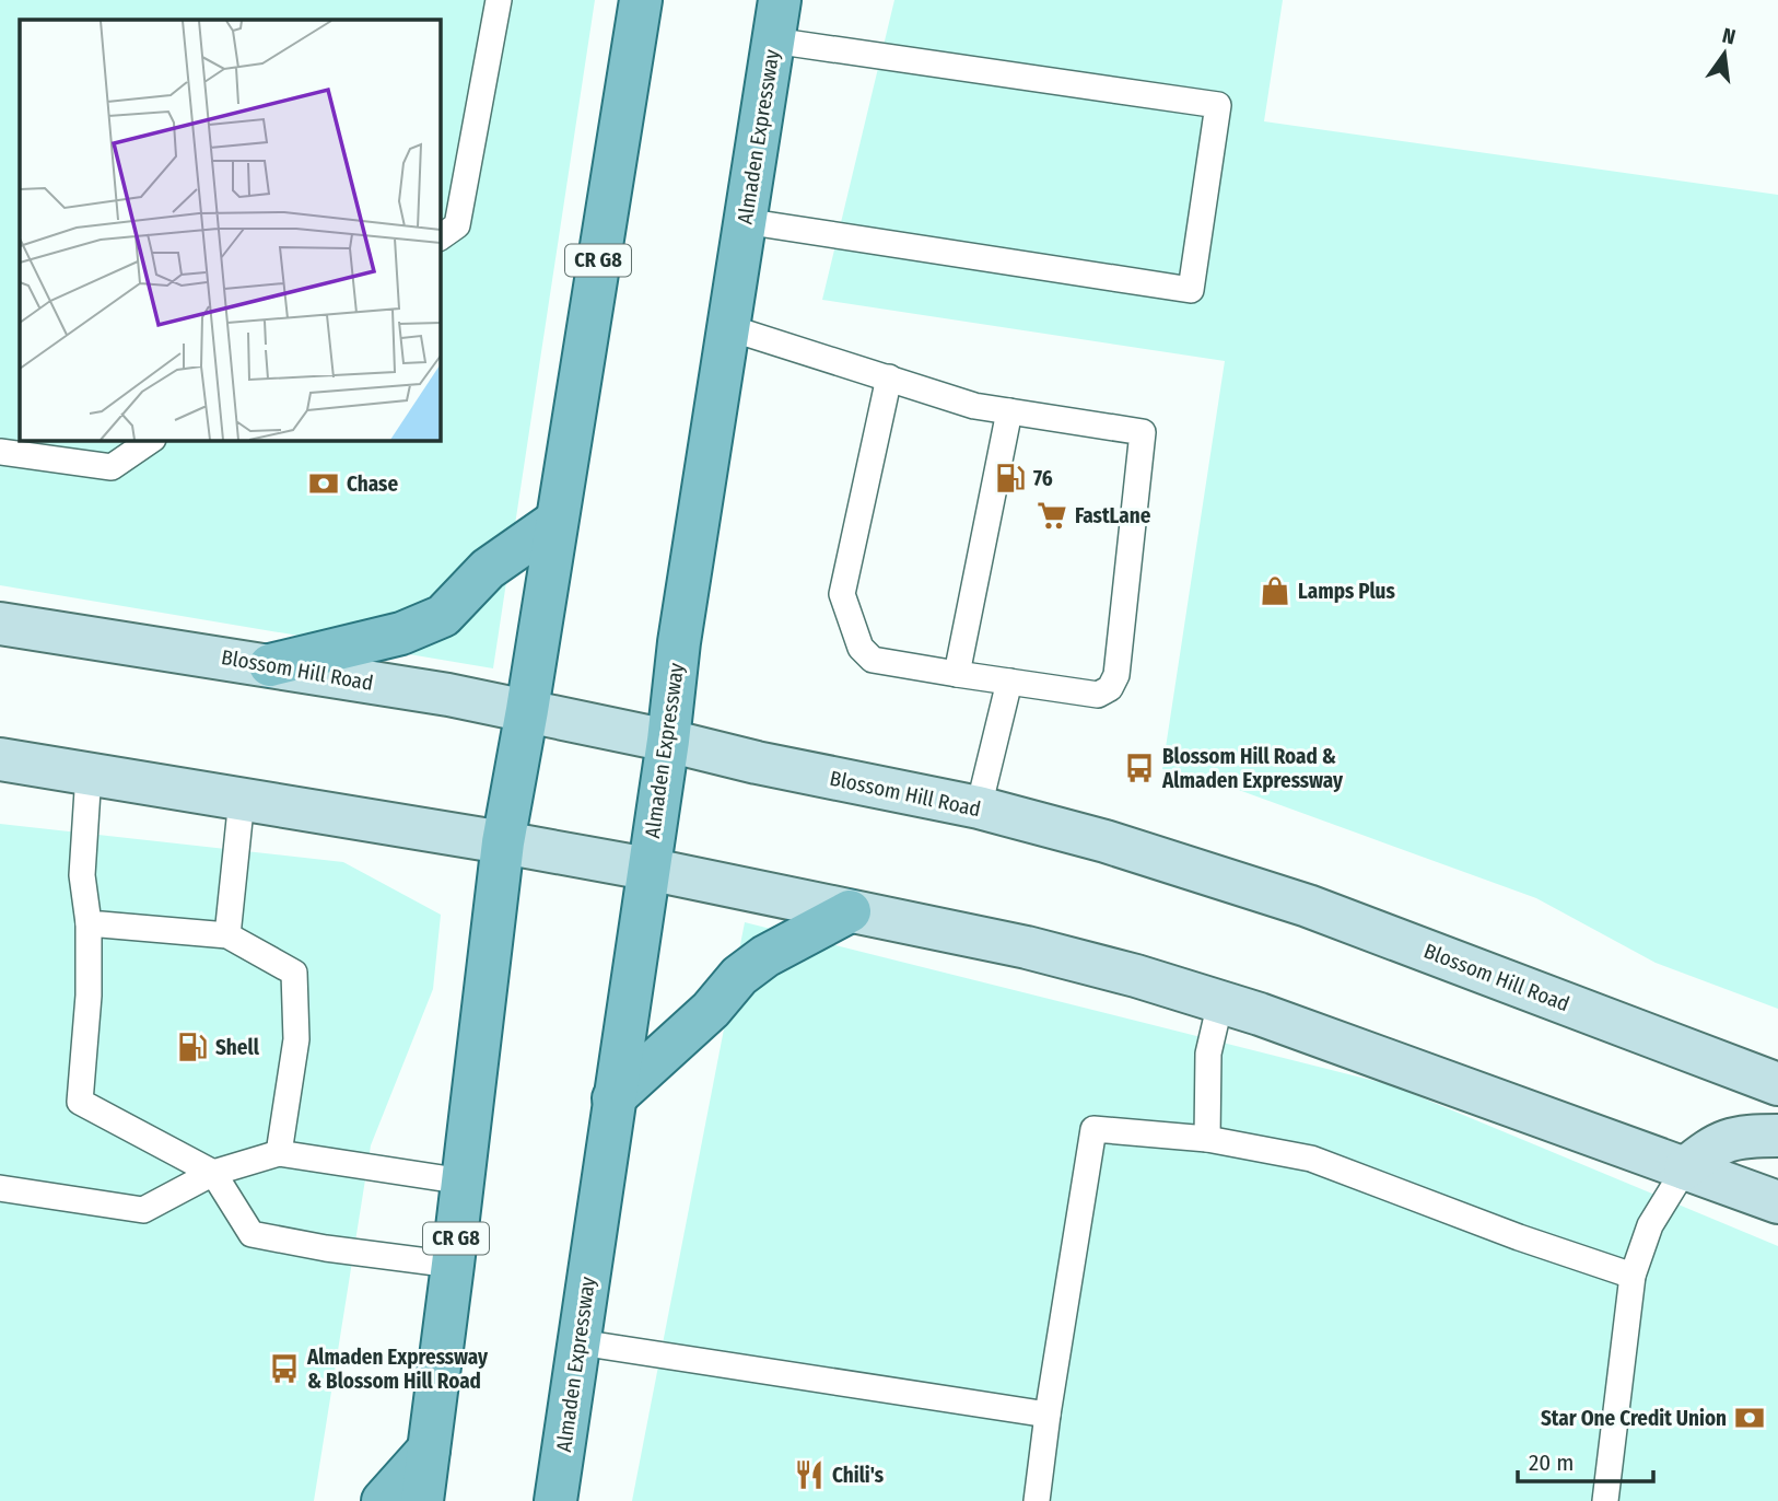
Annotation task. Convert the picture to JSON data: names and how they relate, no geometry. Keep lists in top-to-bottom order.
{
  "streets": {
    "main road": ["Almaden Expressway", "CR G8", "Blossom Hill Road"]
  },
  "crossings": [
    ["Almaden Expressway", "Blossom Hill Road"],
    ["CR G8", "Blossom Hill Road"]
  ],
  "places": {
    "fuel station": ["76", "Shell"],
    "bank": ["Chase", "Star One Credit Union"],
    "supermarket": ["FastLane"],
    "shop": ["Lamps Plus"],
    "bus stop": ["Blossom Hill Road & Almaden Expressway", "Almaden Expressway & Blossom Hill Road"],
    "restaurant": ["Chili's"]
  },
  "scale_bar": "20 m",
  "north": "top"
}
